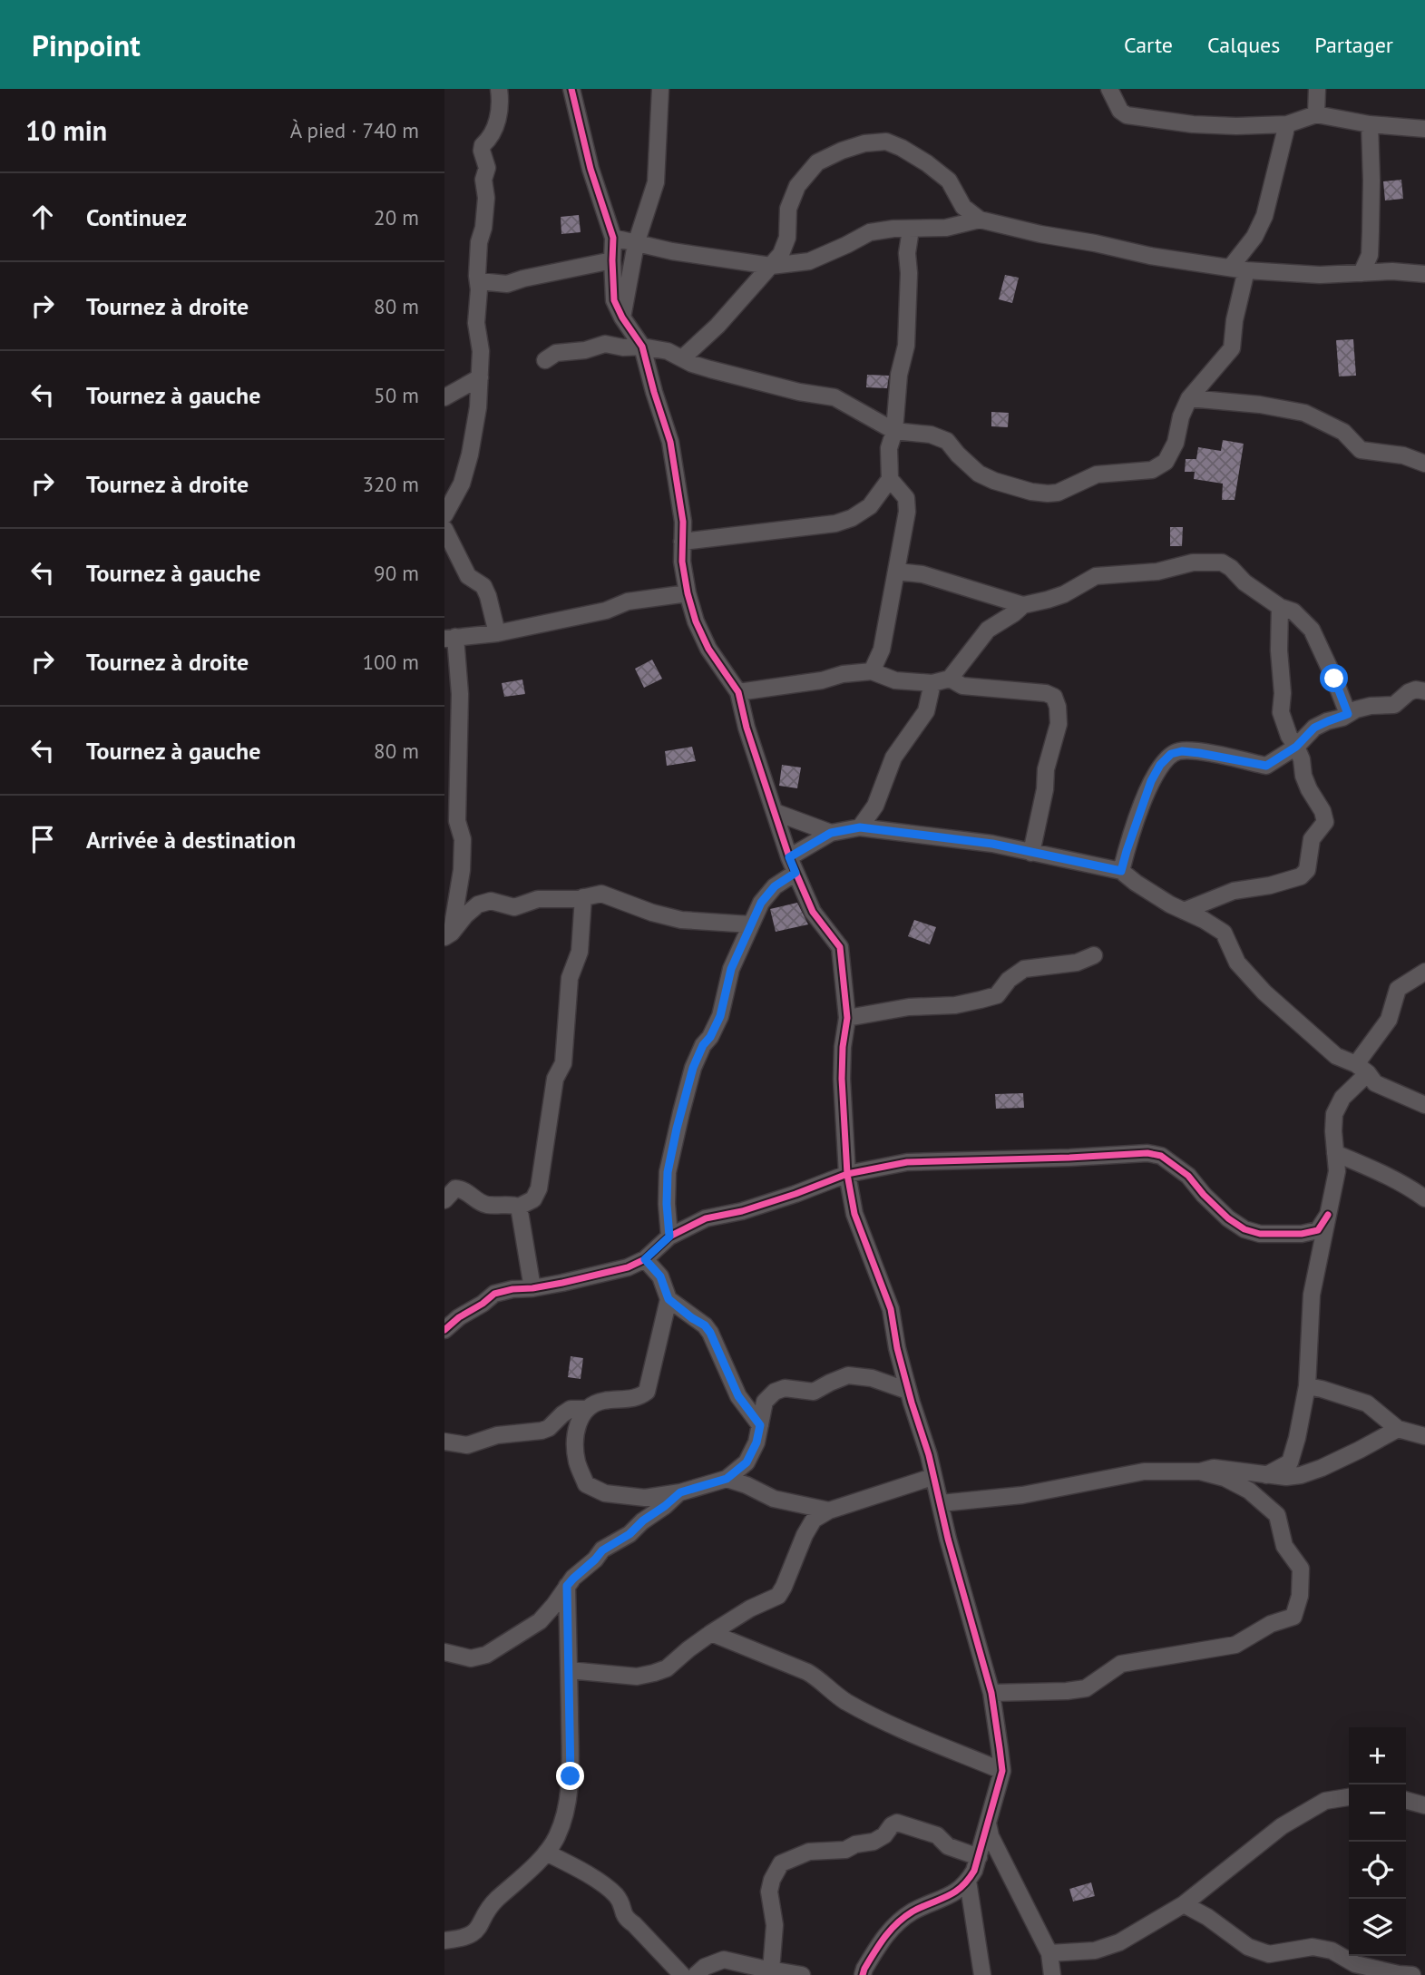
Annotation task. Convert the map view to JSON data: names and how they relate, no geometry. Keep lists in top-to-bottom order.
{
  "page": {
    "header": "Pinpoint",
    "nav": ["Carte", "Calques", "Partager"],
    "heading": ["10 min", "À pied · 740 m"],
    "list": [
      ["Continuez", "20 m"],
      ["Tournez à droite", "80 m"],
      ["Tournez à gauche", "50 m"],
      ["Tournez à droite", "320 m"],
      ["Tournez à gauche", "90 m"],
      ["Tournez à droite", "100 m"],
      ["Tournez à gauche", "80 m"],
      "Arrivée à destination"
    ],
    "map_buttons": ["+", "−"]
  }
}
